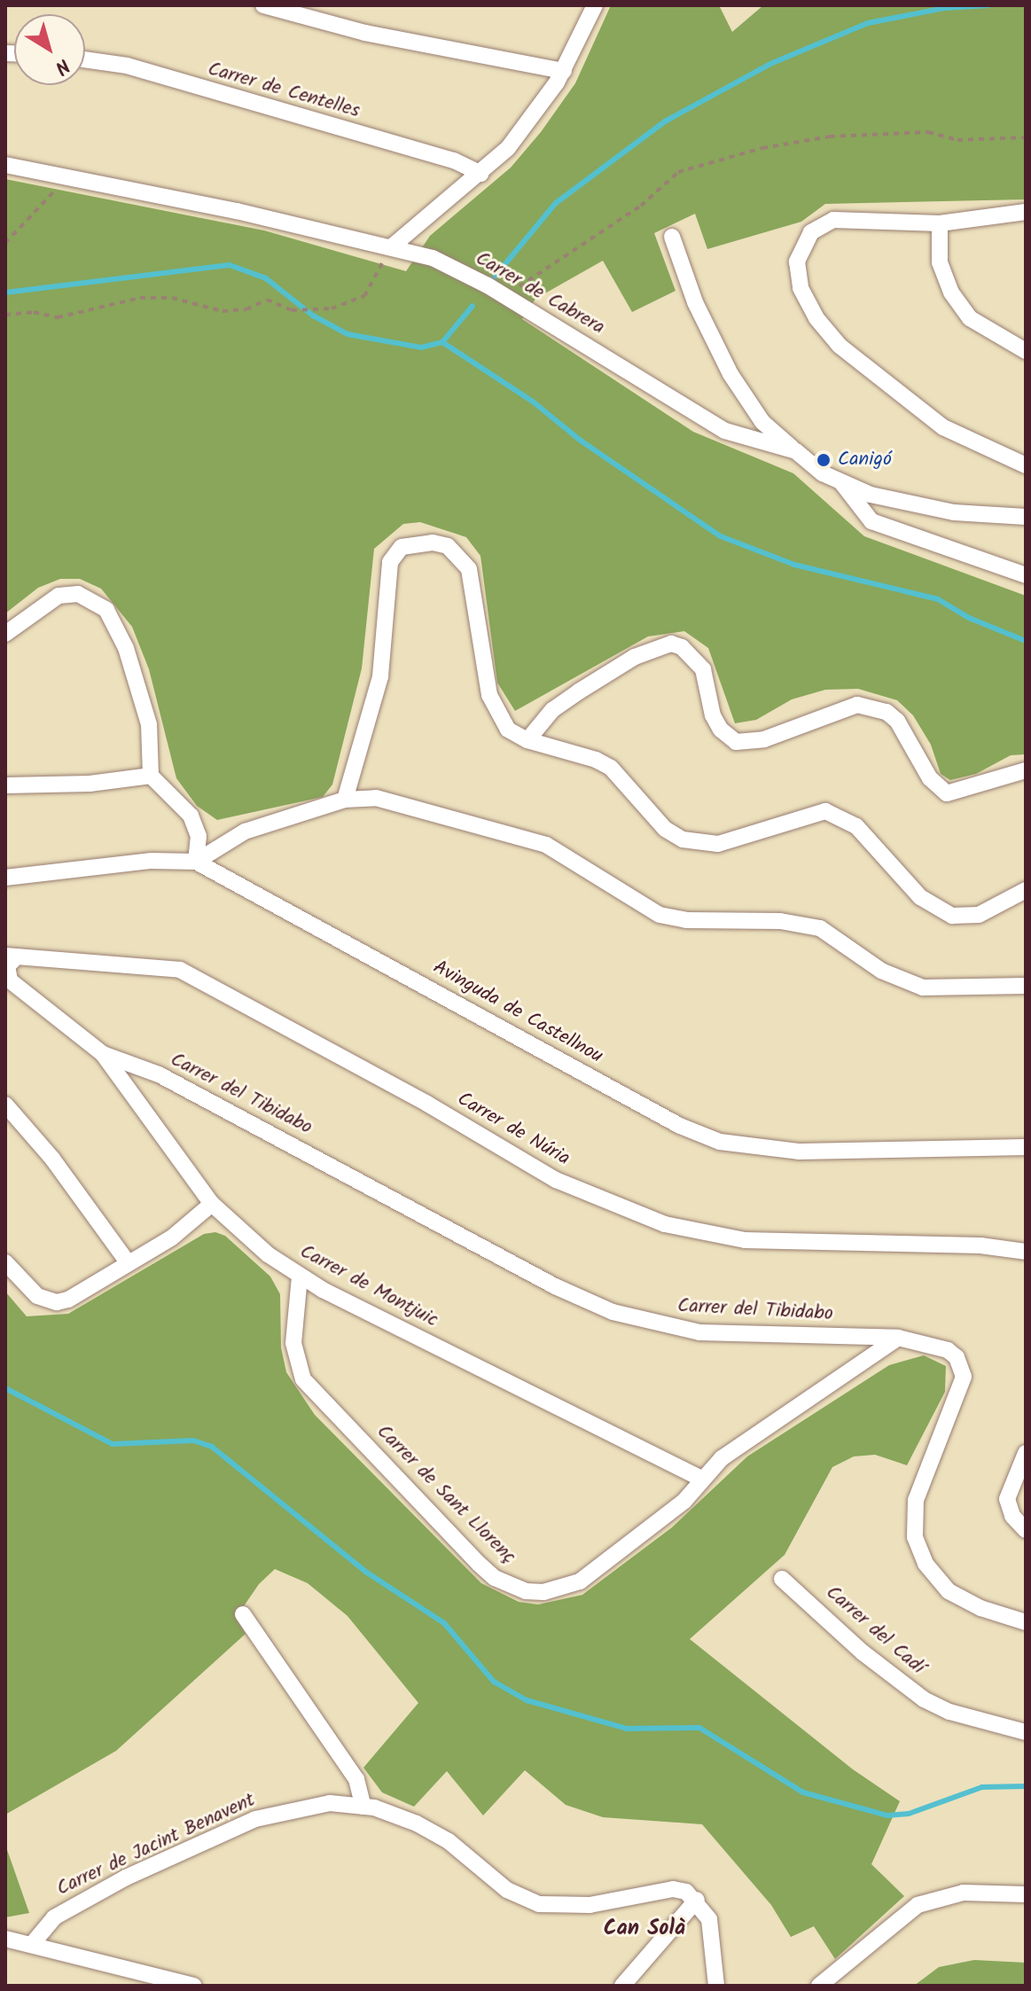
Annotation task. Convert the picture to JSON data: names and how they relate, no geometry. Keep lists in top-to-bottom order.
{
  "streets": {
    "street": [
      "Carrer de Centelles",
      "Carrer de Cabrera",
      "Avinguda de Castellnou",
      "Carrer del Tibidabo",
      "Carrer de Núria",
      "Carrer de Montjuic",
      "Carrer de Sant Llorenç",
      "Carrer del Cadí",
      "Carrer de Jacint Benavent"
    ]
  },
  "crossings": [
    ["Carrer del Tibidabo", "Carrer de Montjuic"],
    ["Carrer del Tibidabo", "Carrer de Sant Llorenç"],
    ["Carrer de Núria", "Carrer de Montjuic"],
    ["Carrer de Montjuic", "Carrer de Sant Llorenç"]
  ],
  "districts": ["Can Solà"],
  "places": ["Canigó"],
  "north": "bottom right"
}
